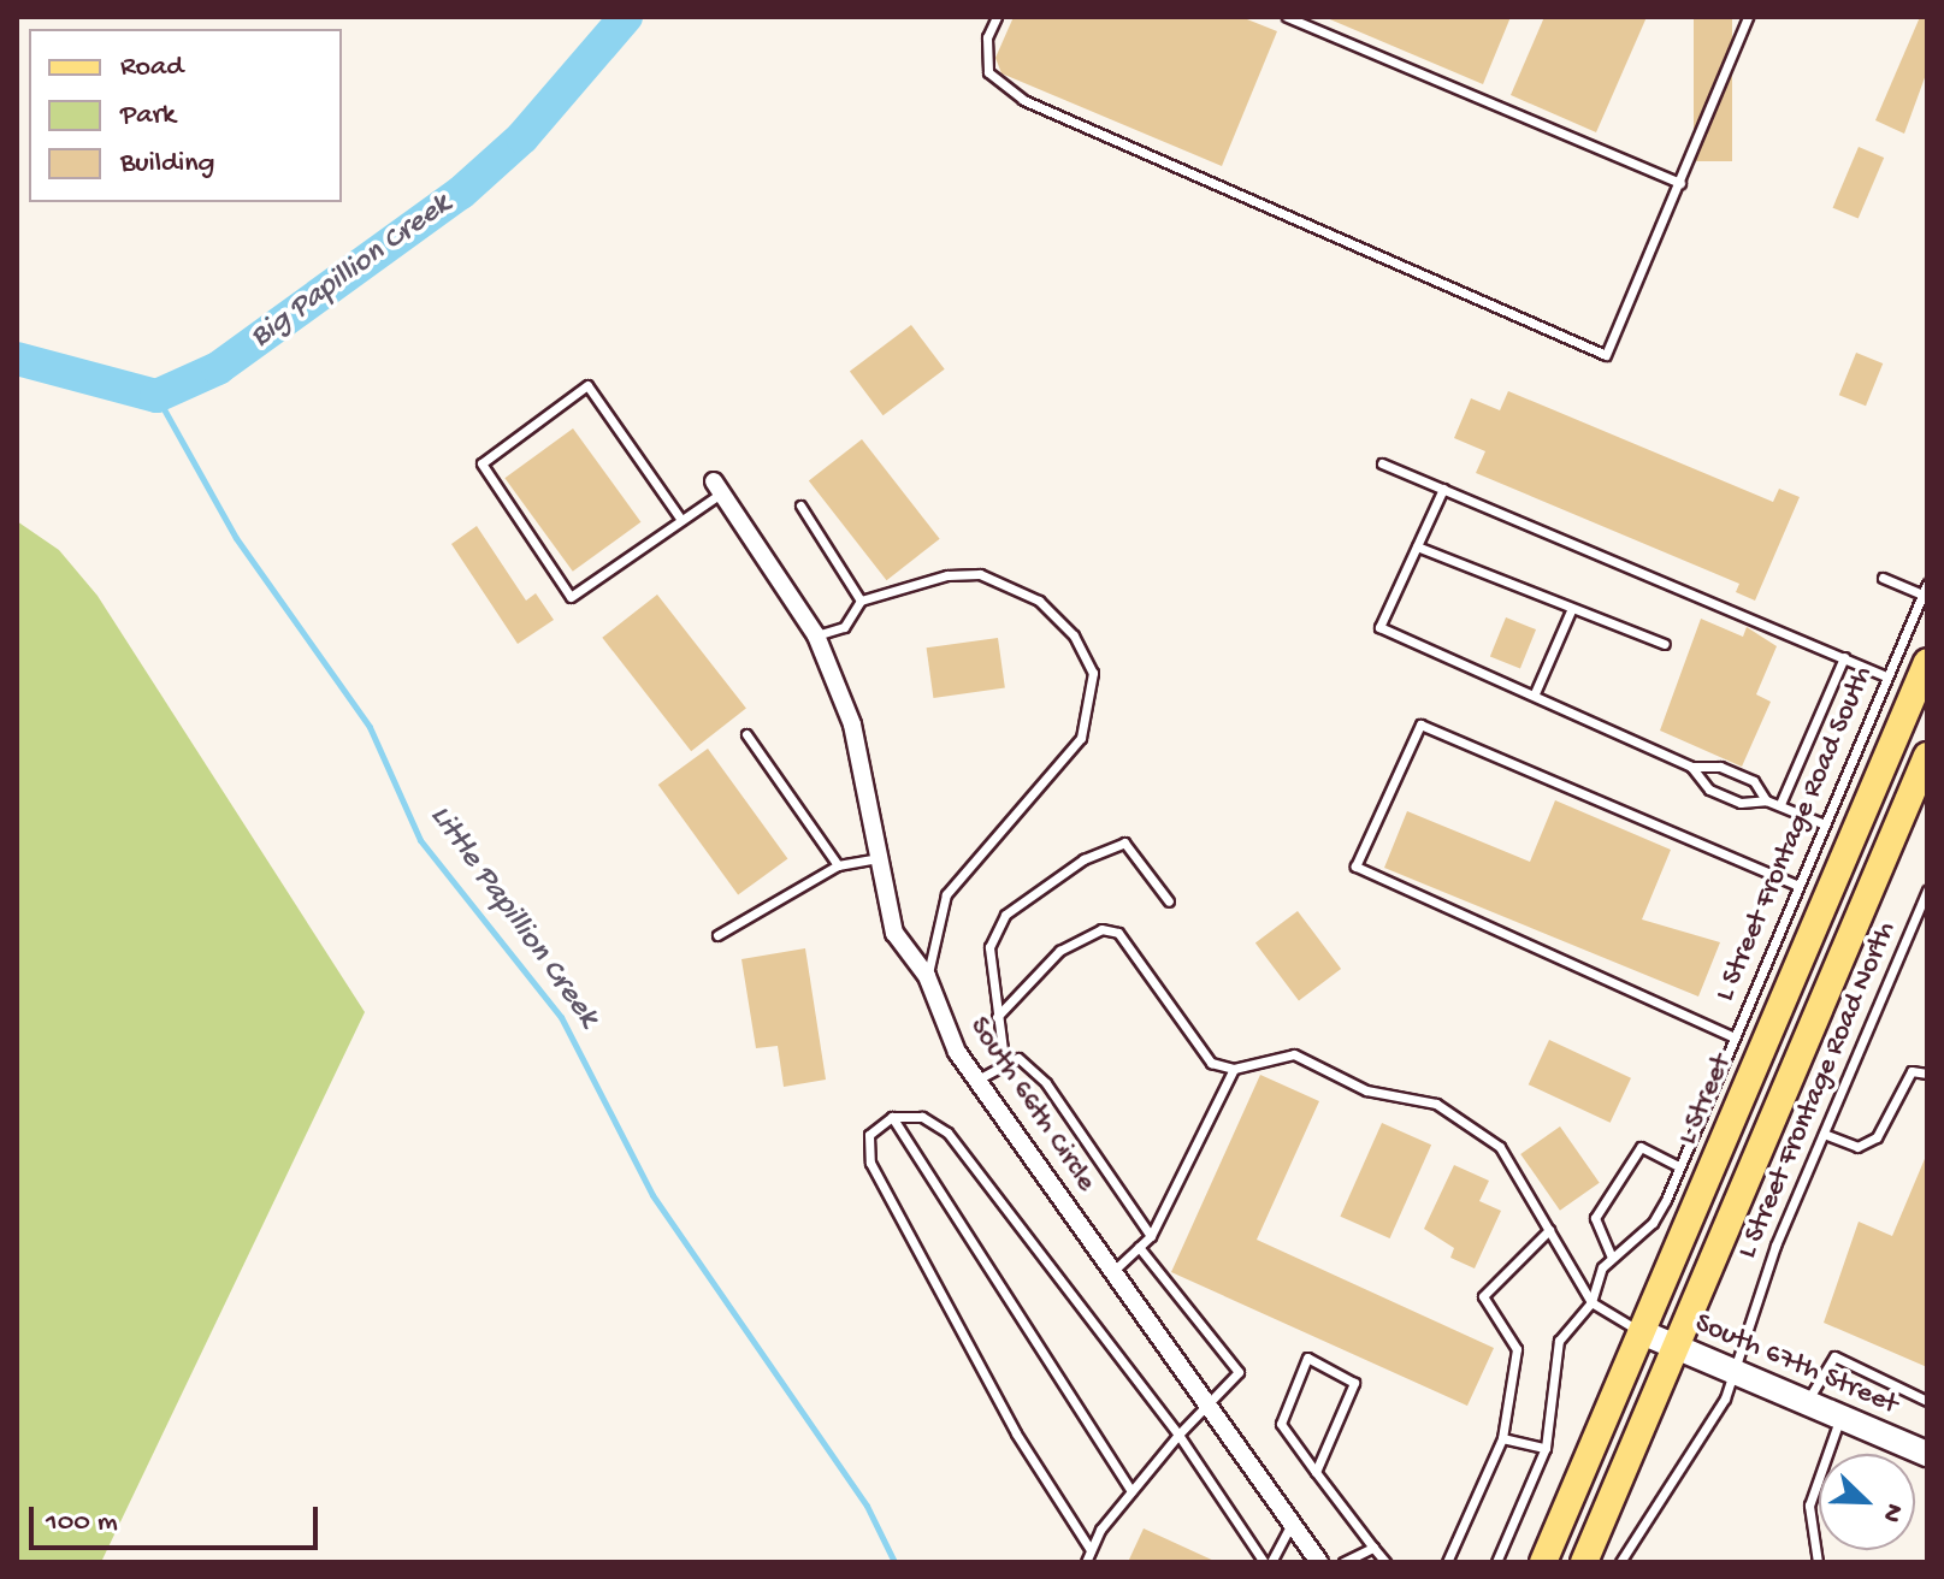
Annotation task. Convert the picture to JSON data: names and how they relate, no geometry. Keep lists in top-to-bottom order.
{
  "streets": {
    "main road": ["L Street"],
    "street": ["South 66th Circle", "South 67th Street"],
    "lane": ["L Street Frontage Road South", "L Street Frontage Road North"]
  },
  "crossings": [
    ["L Street Frontage Road North", "South 67th Street"],
    ["L Street", "South 67th Street"]
  ],
  "water": ["Big Papillion Creek", "Little Papillion Creek"],
  "legend": ["Road", "Park", "Building"],
  "scale_bar": "100 m",
  "north": "bottom right"
}
